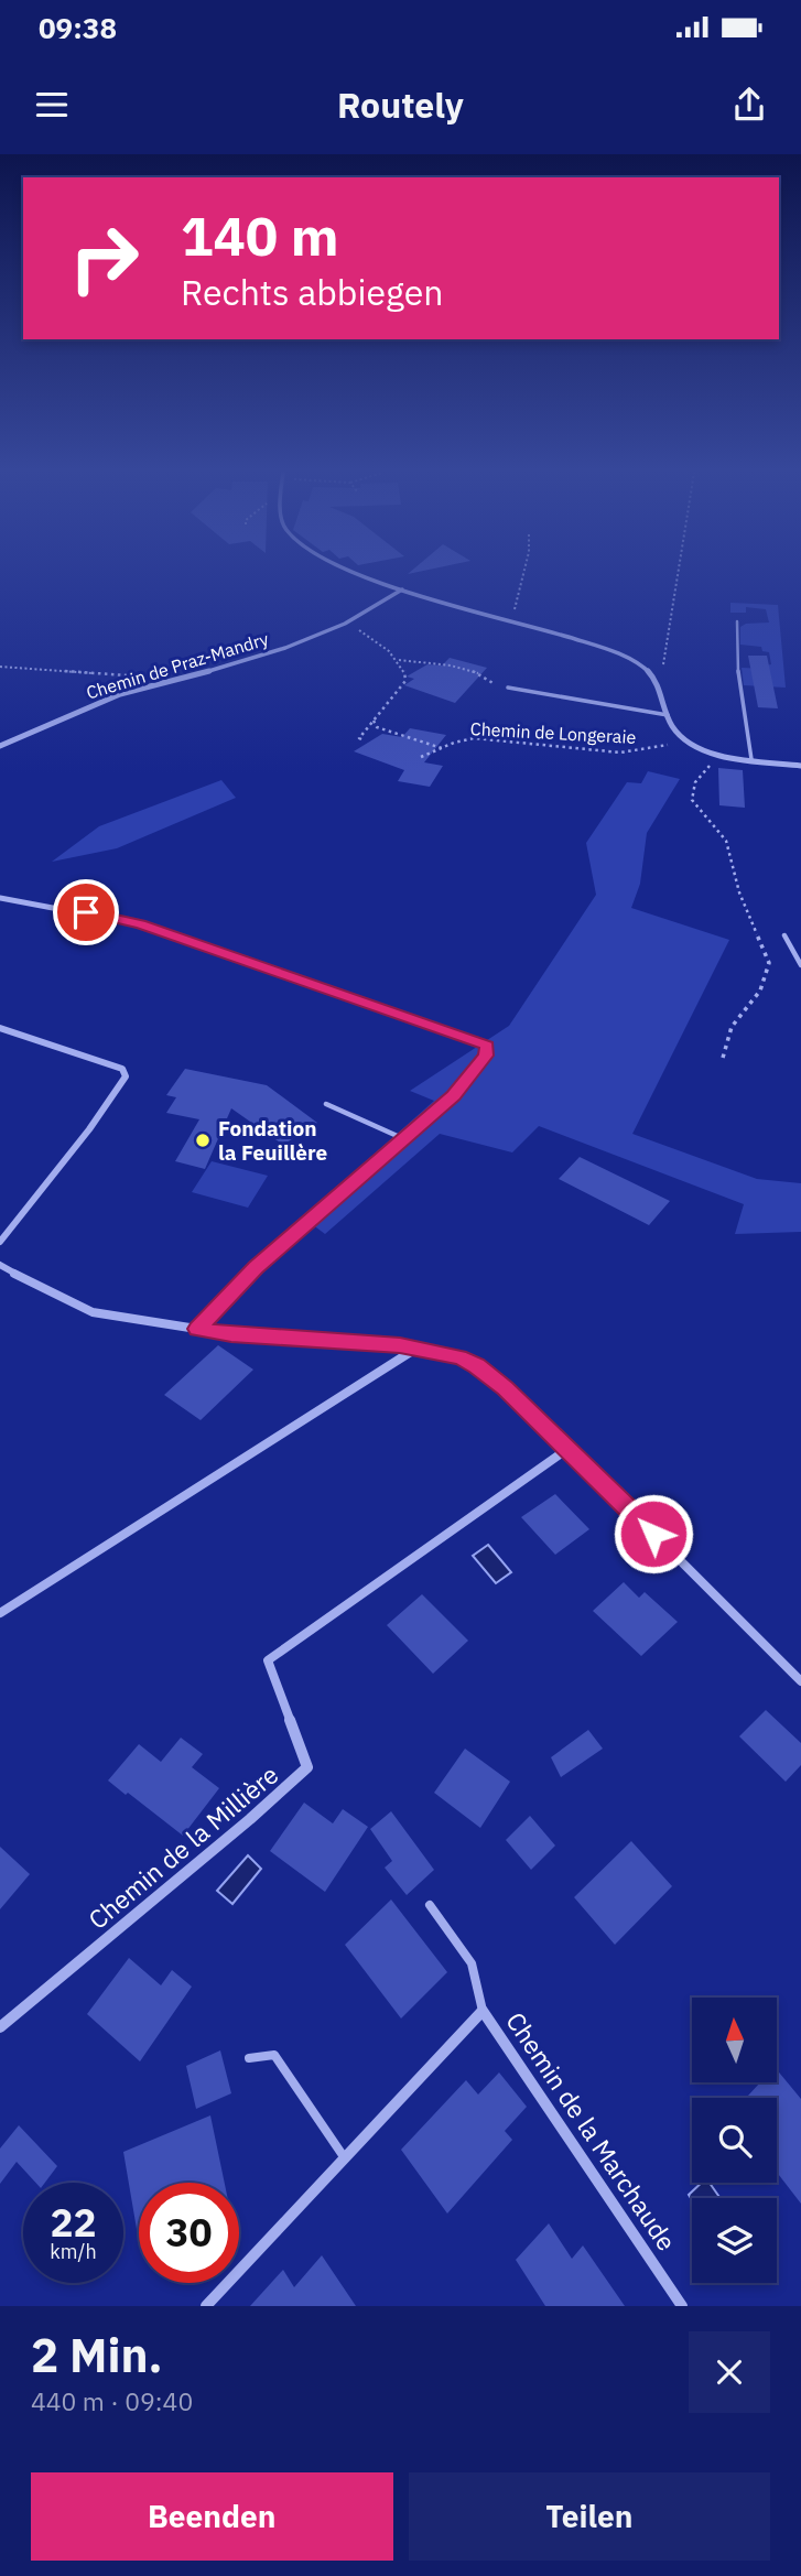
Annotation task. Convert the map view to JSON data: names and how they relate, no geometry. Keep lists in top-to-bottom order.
{
  "streets": {
    "street": ["Chemin de Praz-Mandry", "Chemin de la Millière", "Chemin de la Marchaude"],
    "path": ["Chemin de Longeraie"]
  },
  "places": ["Fondation la Feuillère"],
  "north": "top",
  "page": {
    "status": "09:38",
    "header": "Routely",
    "turn": ["140 m", "Rechts abbiegen"],
    "speed": "22 km/h",
    "limit": "30",
    "heading": ["2 Min.", "440 m · 09:40"],
    "buttons": ["Beenden", "Teilen"]
  }
}
